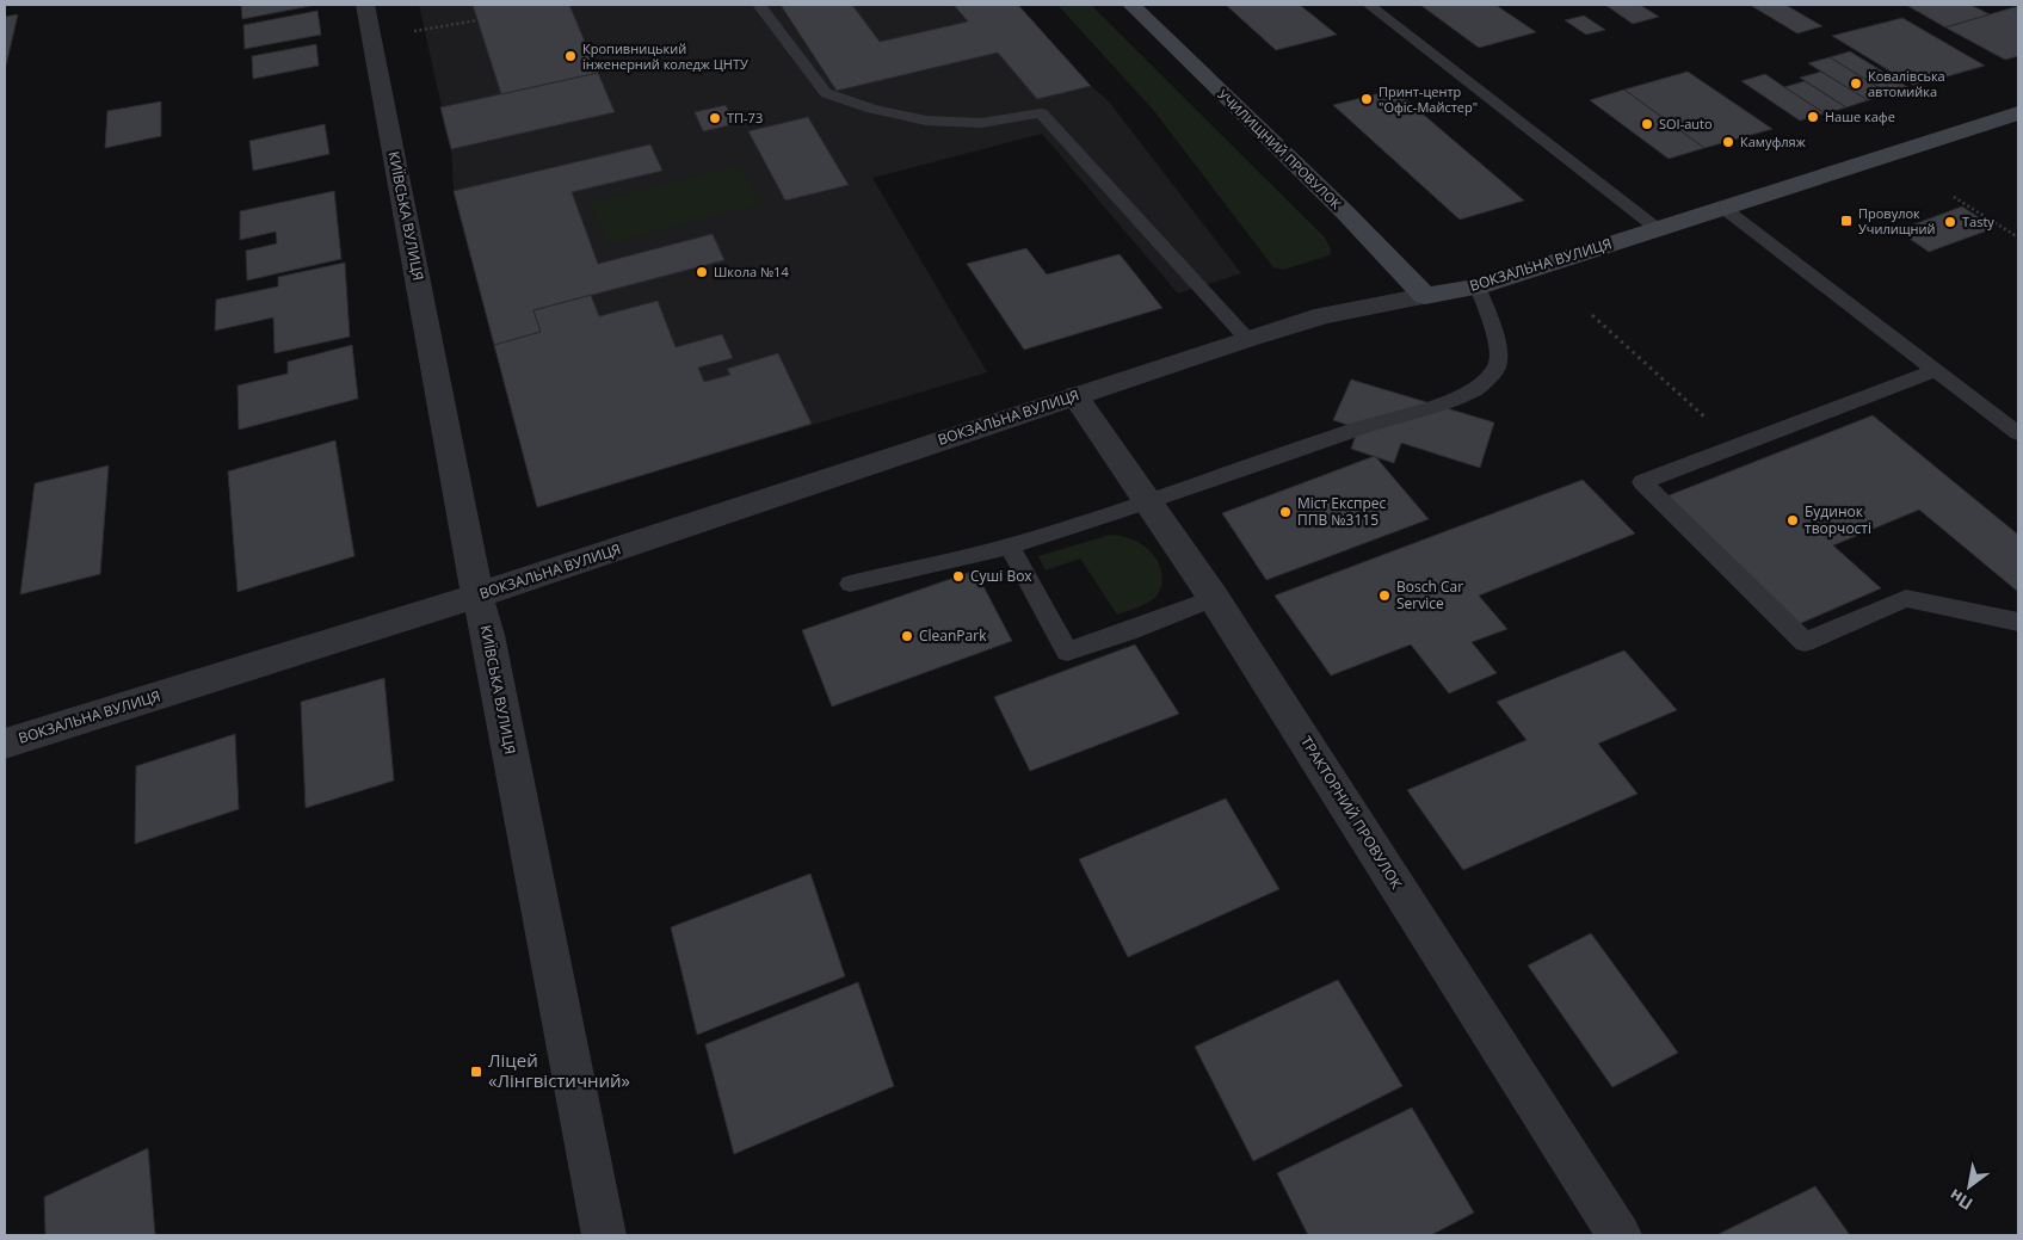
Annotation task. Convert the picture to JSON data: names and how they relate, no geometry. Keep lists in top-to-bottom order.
{
  "streets": {
    "main road": ["УЧИЛИЩНИЙ ПРОВУЛОК", "ВОКЗАЛЬНА ВУЛИЦЯ"],
    "street": ["КИЇВСЬКА ВУЛИЦЯ", "ТРАКТОРНИЙ ПРОВУЛОК"]
  },
  "crossings": [
    ["УЧИЛИЩНИЙ ПРОВУЛОК", "ВОКЗАЛЬНА ВУЛИЦЯ"],
    ["КИЇВСЬКА ВУЛИЦЯ", "ВОКЗАЛЬНА ВУЛИЦЯ"],
    ["ВОКЗАЛЬНА ВУЛИЦЯ", "ТРАКТОРНИЙ ПРОВУЛОК"]
  ],
  "places": {
    "other": [
      "Кропивницький інженерний коледж ЦНТУ",
      "Ковалівська автомийка",
      "Принт-центр \"Офіс-Майстер\"",
      "Наше кафе",
      "ТП-73",
      "SOI-auto",
      "Камуфляж",
      "Tasty",
      "Школа №14",
      "Міст Експрес ППВ №3115",
      "Будинок творчості",
      "Суші Box",
      "Bosch Car Service",
      "CleanPark"
    ],
    "transit": ["Провулок Училищний", "Ліцей «Лінгвістичний»"]
  },
  "north": "bottom left"
}
